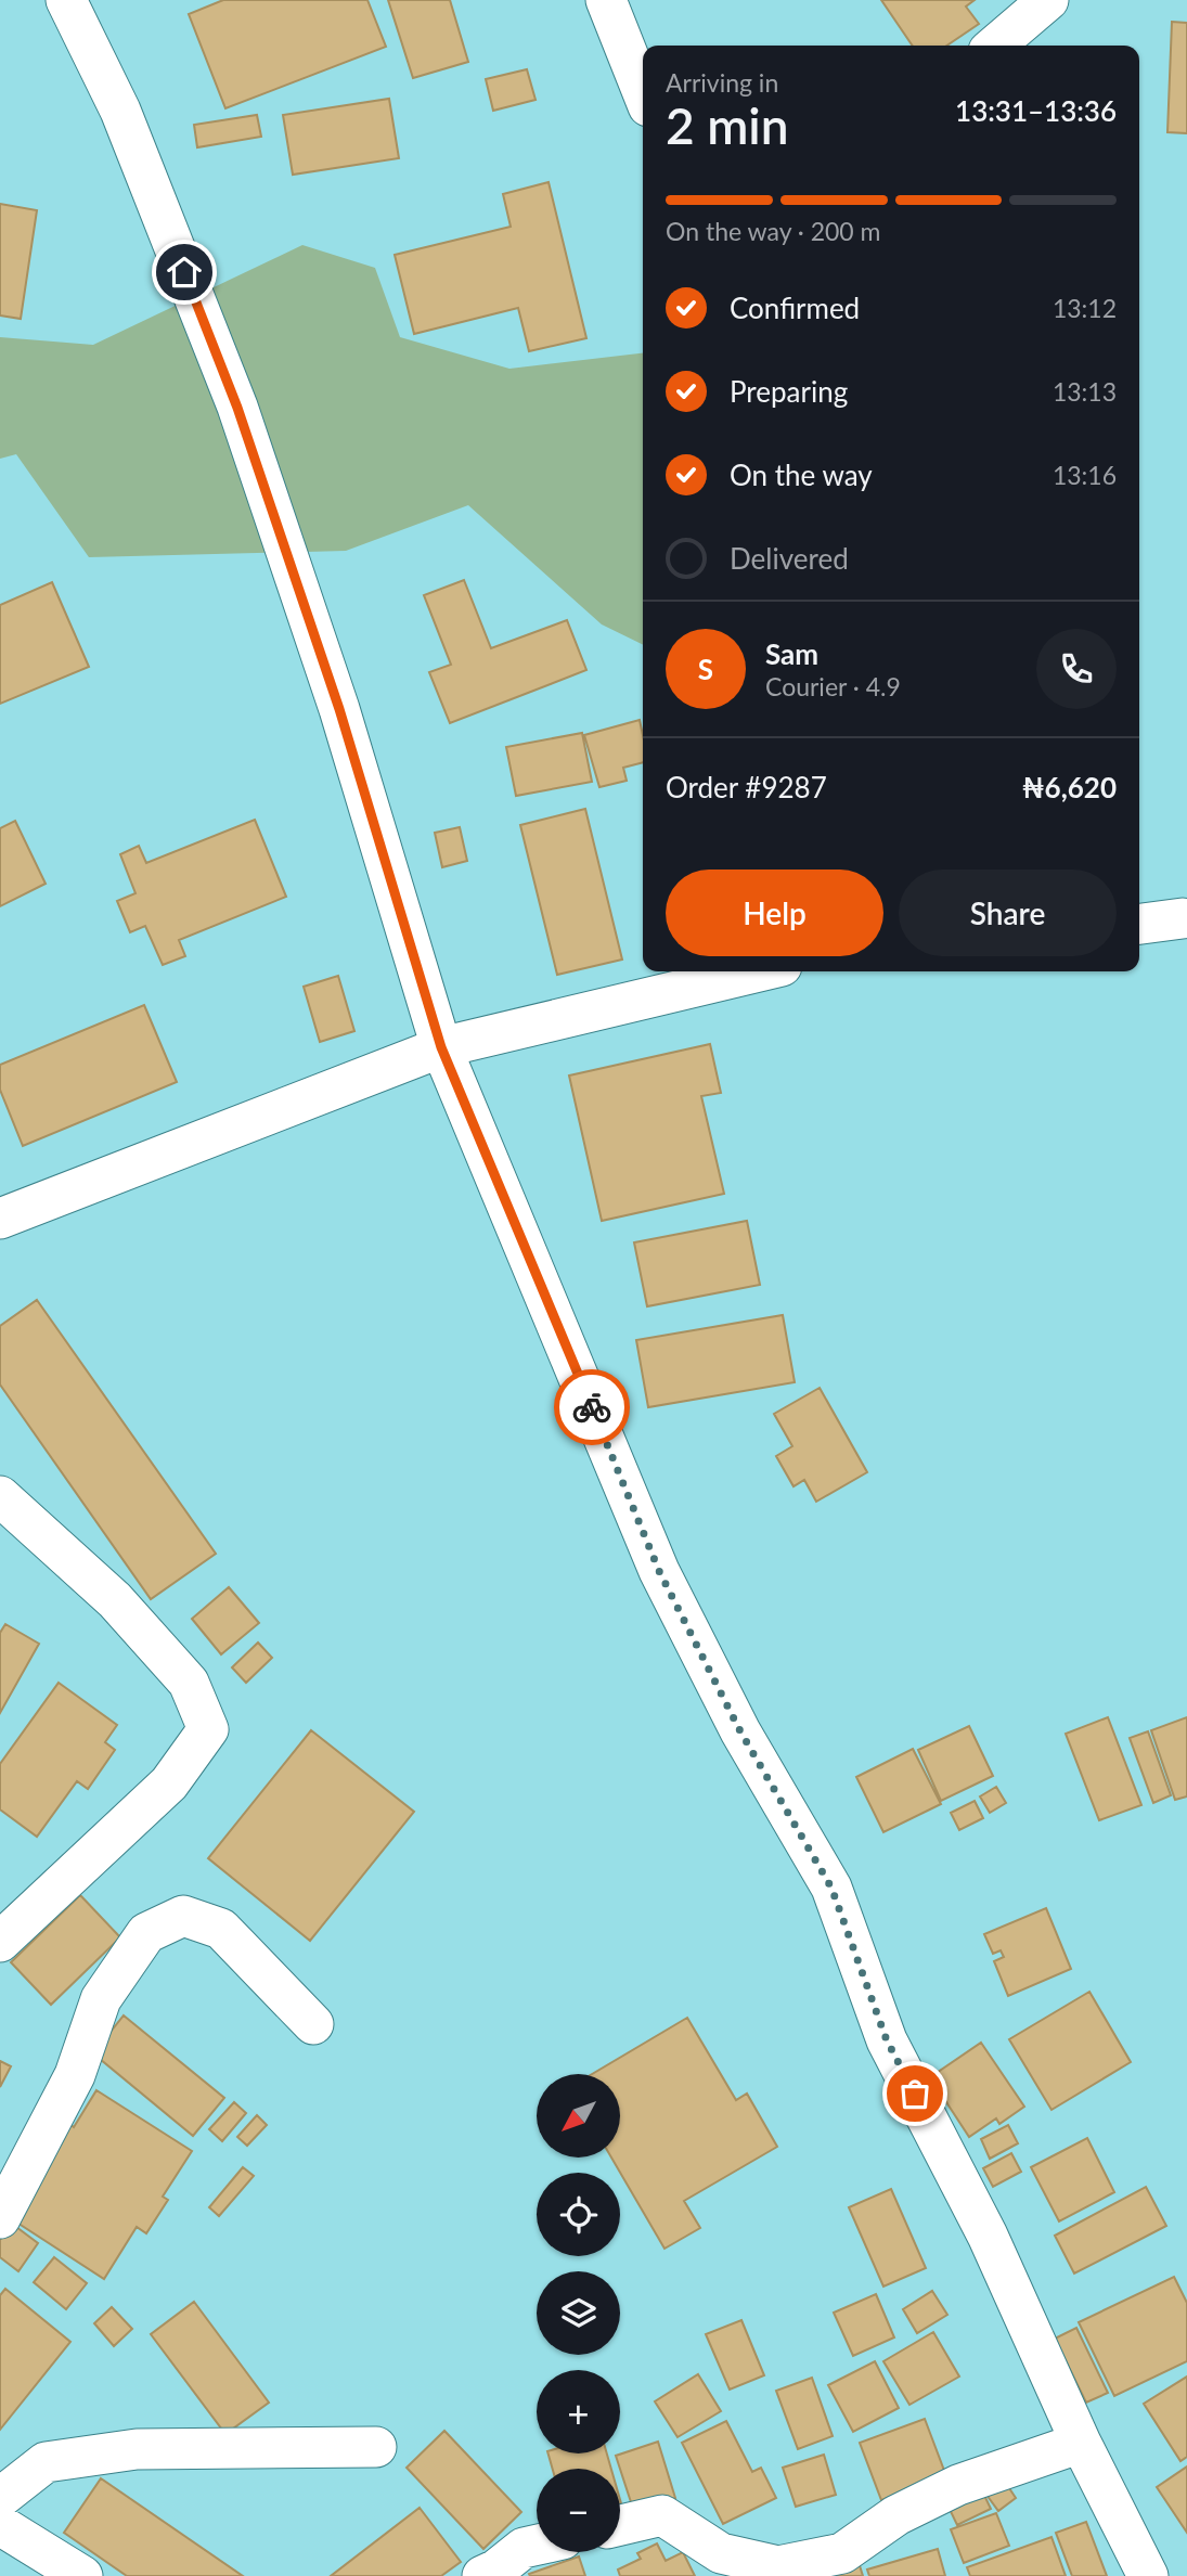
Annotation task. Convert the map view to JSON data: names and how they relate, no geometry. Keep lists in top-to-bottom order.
{
  "north": "bottom left",
  "page": {
    "heading": ["2 min", "Arriving in", "13:31–13:36"],
    "panel": [
      "Sam",
      "Courier · 4.9",
      "Order #9287",
      "₦6,620"
    ],
    "bar": "On the way · 200 m",
    "list": [
      ["Confirmed", "13:12"],
      ["Preparing", "13:13"],
      ["On the way", "13:16"],
      "Delivered"
    ],
    "round": "S",
    "buttons": ["Help", "Share"],
    "map_buttons": ["+", "−"]
  }
}
